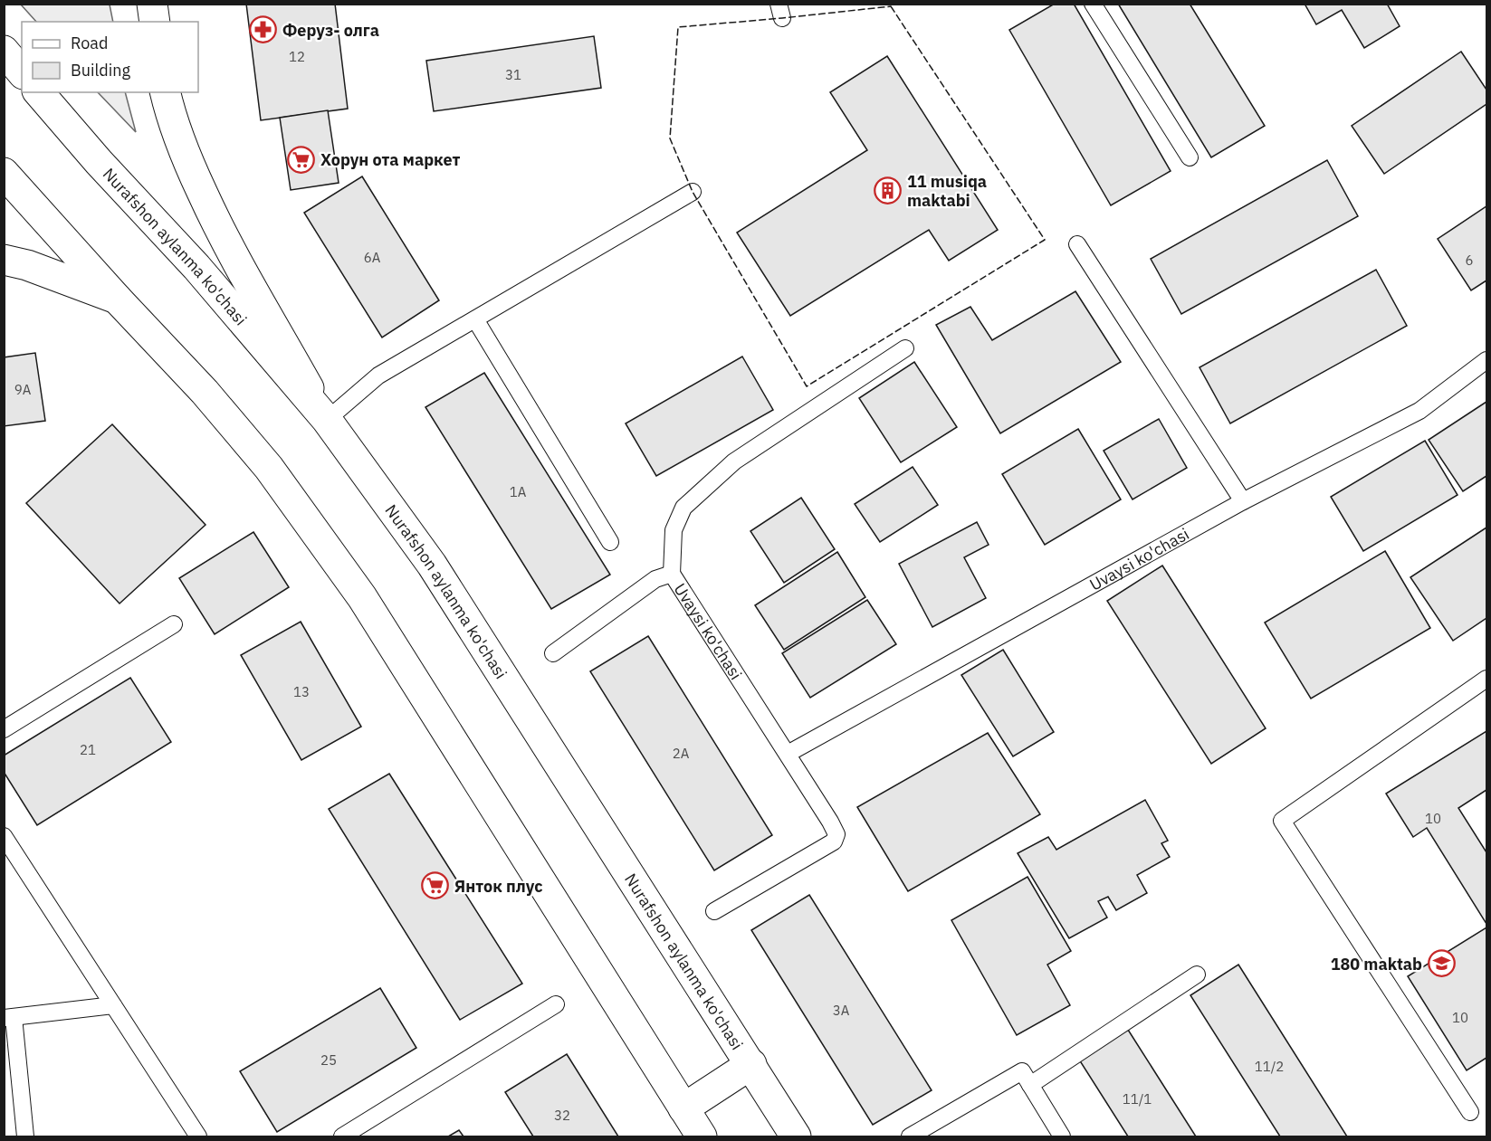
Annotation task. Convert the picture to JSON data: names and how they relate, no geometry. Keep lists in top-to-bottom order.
{
  "streets": {
    "main road": ["Nurafshon aylanma ko'chasi"],
    "lane": ["Uvaysi ko'chasi"]
  },
  "places": {
    "pharmacy": ["Феруз- олга"],
    "supermarket": ["Хорун ота маркет", "Янток плус"],
    "building": ["11 musiqa maktabi"],
    "school or university": ["180 maktab"]
  },
  "house_numbers": [
    "12",
    "31",
    "6А",
    "6",
    "9А",
    "1А",
    "13",
    "21",
    "2А",
    "10",
    "3А",
    "10",
    "25",
    "11/2",
    "11/1",
    "32"
  ],
  "legend": ["Road", "Building"]
}
